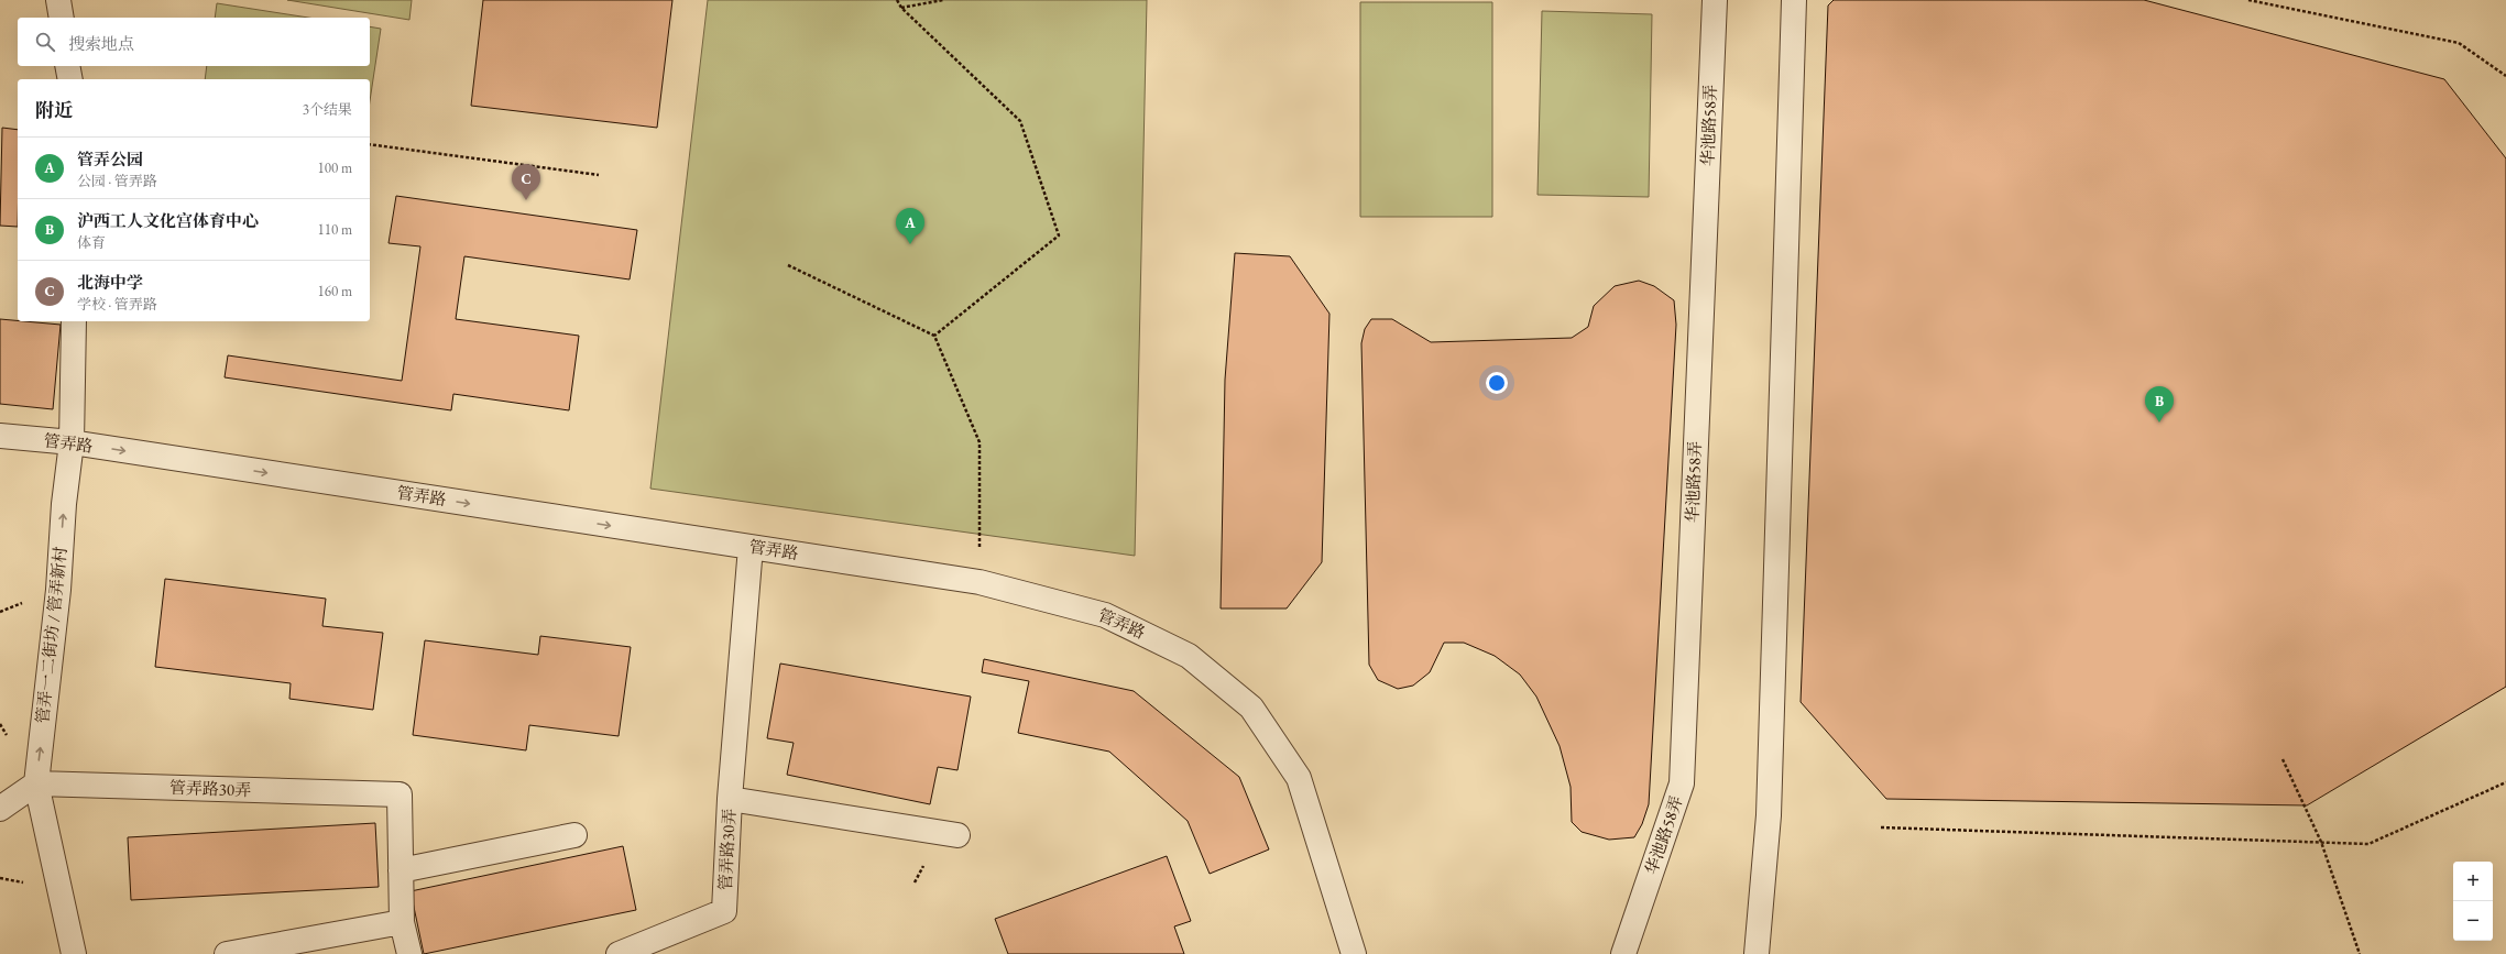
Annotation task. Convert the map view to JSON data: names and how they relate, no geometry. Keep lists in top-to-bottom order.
{
  "streets": {
    "street": [
      "华池路58弄",
      "管弄路",
      "管弄一二街坊 / 管弄新村",
      "管弄路30弄"
    ]
  },
  "crossings": [
    ["管弄路", "管弄一二街坊 / 管弄新村"],
    ["管弄一二街坊 / 管弄新村", "管弄路30弄"]
  ],
  "one_way": ["管弄路", "管弄一二街坊 / 管弄新村"],
  "page": {
    "search": "搜索地点",
    "heading": ["附近", "3个结果"],
    "list": [
      {
        "mark": "A",
        "name": "管弄公园",
        "note": "公园 · 管弄路",
        "value": "100 m"
      },
      {
        "mark": "B",
        "name": "沪西工人文化宫体育中心",
        "note": "体育",
        "value": "110 m"
      },
      {
        "mark": "C",
        "name": "北海中学",
        "note": "学校 · 管弄路",
        "value": "160 m"
      }
    ],
    "pins": ["C", "A", "B"],
    "map_buttons": ["+", "−"]
  }
}
